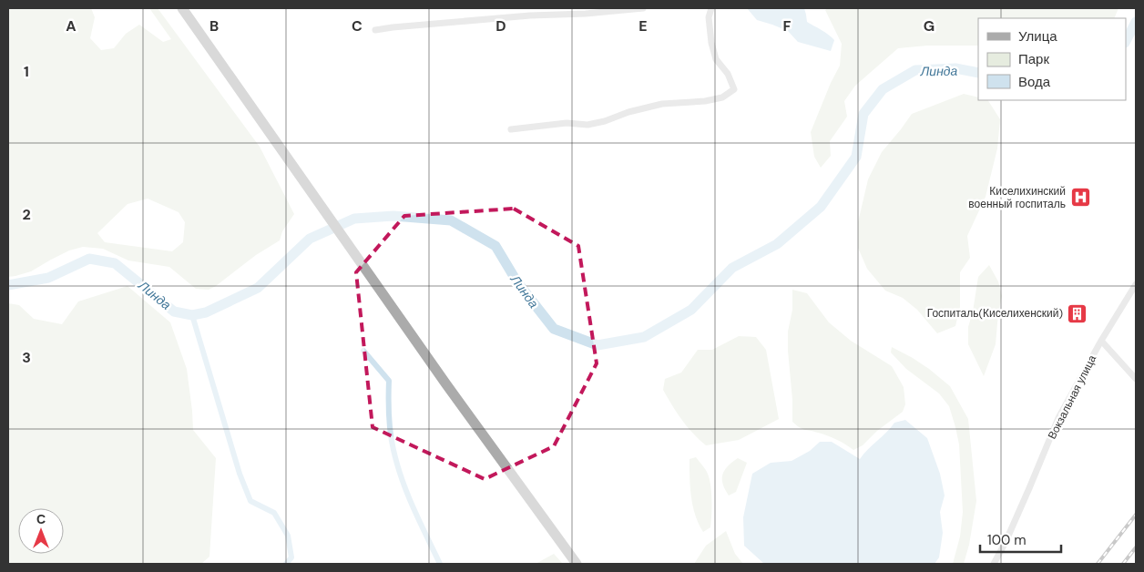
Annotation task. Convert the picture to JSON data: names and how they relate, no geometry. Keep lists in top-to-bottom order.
{
  "streets": {
    "street": ["Вокзальная улица"]
  },
  "water": ["Линда"],
  "places": {
    "hospital": ["Киселихинский военный госпиталь"],
    "building": ["Госпиталь(Киселихенский)"]
  },
  "legend": ["Улица", "Парк", "Вода"],
  "scale_bar": "100 m",
  "north": "top",
  "grid": {
    "columns": [
      "A",
      "B",
      "C",
      "D",
      "E",
      "F",
      "G"
    ],
    "rows": ["1", "2", "3"]
  }
}
